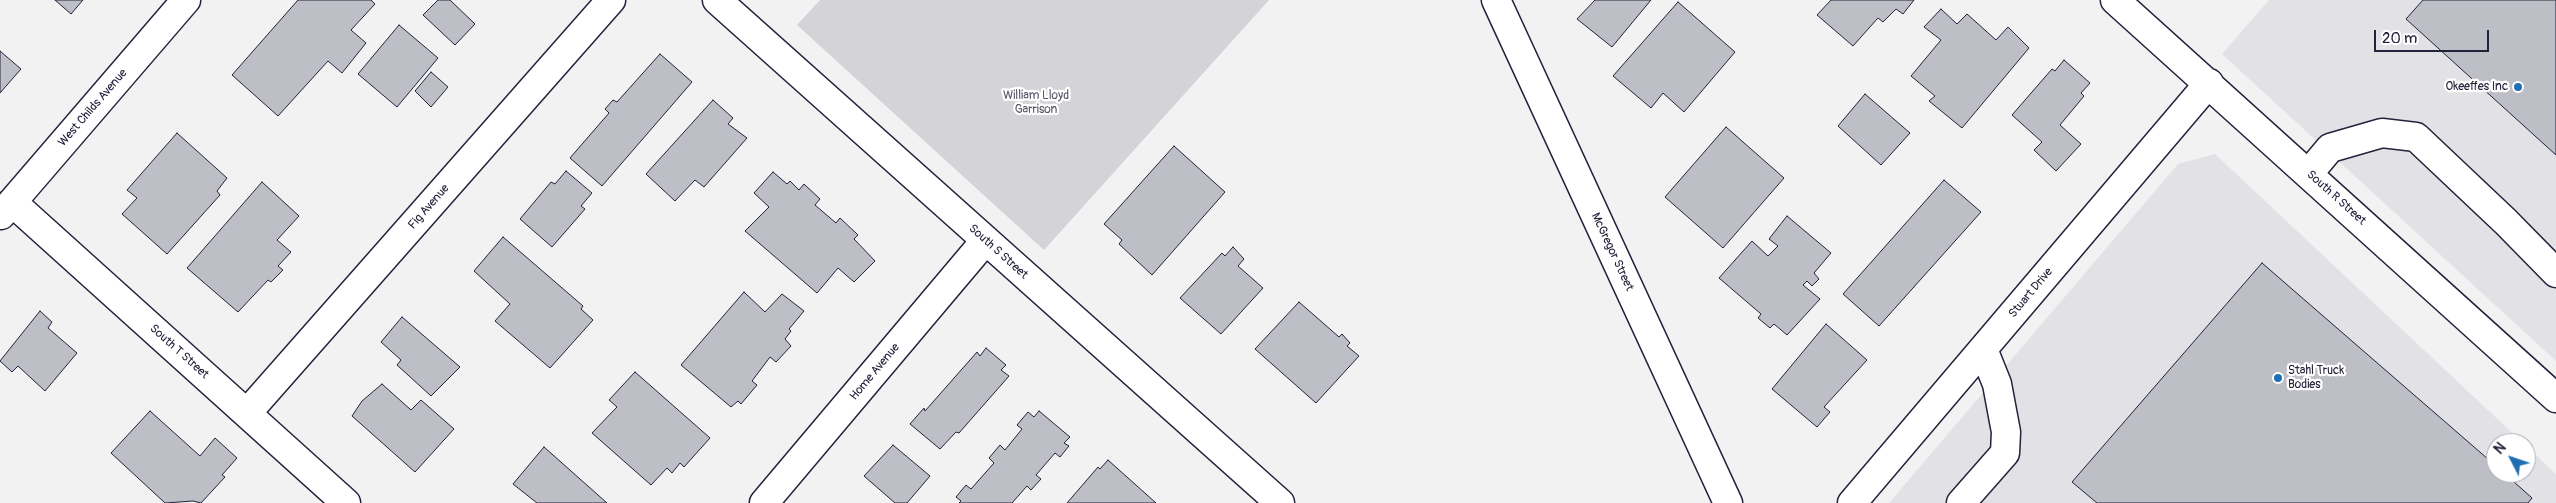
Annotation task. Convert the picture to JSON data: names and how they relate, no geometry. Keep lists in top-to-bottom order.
{
  "streets": {
    "street": [
      "West Childs Avenue",
      "South R Street",
      "Fig Avenue",
      "South S Street",
      "McGregor Street",
      "Stuart Drive",
      "South T Street",
      "Home Avenue"
    ]
  },
  "crossings": [
    ["West Childs Avenue", "South T Street"],
    ["South R Street", "Stuart Drive"],
    ["Fig Avenue", "South T Street"],
    ["South S Street", "Home Avenue"]
  ],
  "parks": ["William Lloyd Garrison"],
  "places": ["Okeeffes Inc", "Stahl Truck Bodies"],
  "scale_bar": "20 m",
  "north": "top left"
}
